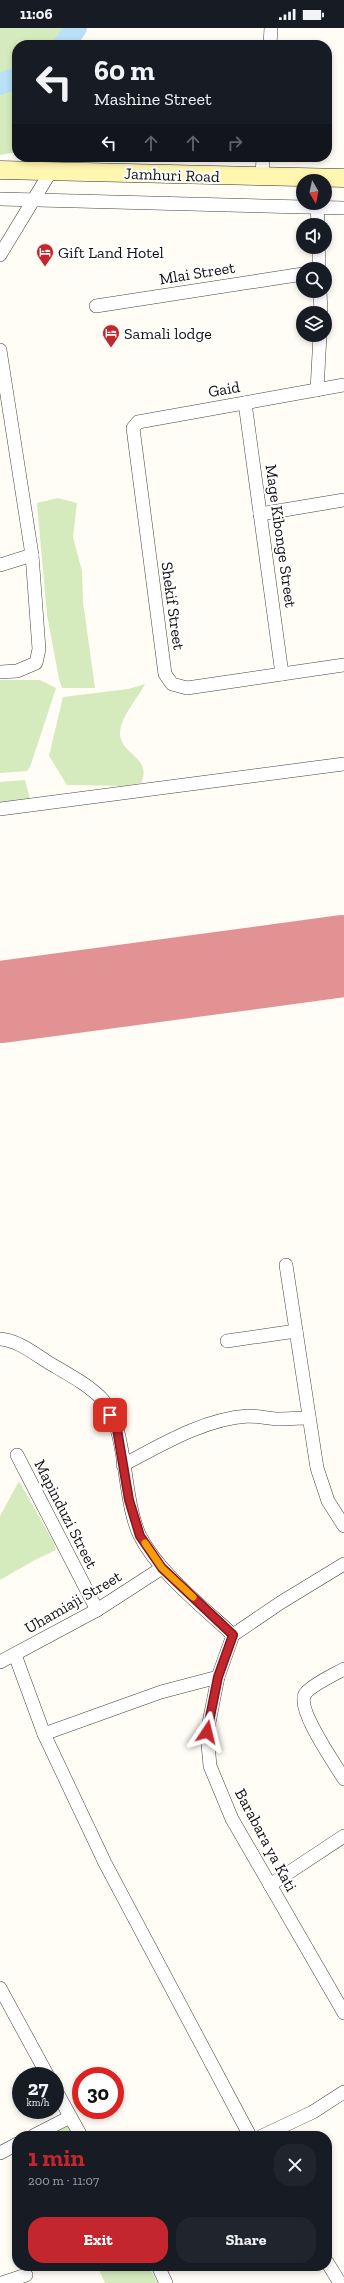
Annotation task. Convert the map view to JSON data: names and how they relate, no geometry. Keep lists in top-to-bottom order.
{
  "streets": {
    "main road": ["Jamhuri Road"],
    "street": [
      "Mlai Street",
      "Gaid",
      "Mage Kibonge Street",
      "Shekif Street",
      "Mapinduzi Street",
      "Uhamiaji Street",
      "Barabara ya Kati"
    ]
  },
  "crossings": [
    ["Gaid", "Mage Kibonge Street"],
    ["Gaid", "Shekif Street"],
    ["Mage Kibonge Street", "Shekif Street"],
    ["Mapinduzi Street", "Uhamiaji Street"]
  ],
  "places": {
    "hotel": ["Gift Land Hotel", "Samali lodge"]
  },
  "north": "bottom",
  "page": {
    "status": "11:06",
    "turn": ["60 m", "Mashine Street"],
    "speed": "27 km/h",
    "limit": "30",
    "heading": ["1 min", "200 m · 11:07"],
    "buttons": ["Exit", "Share"]
  }
}
